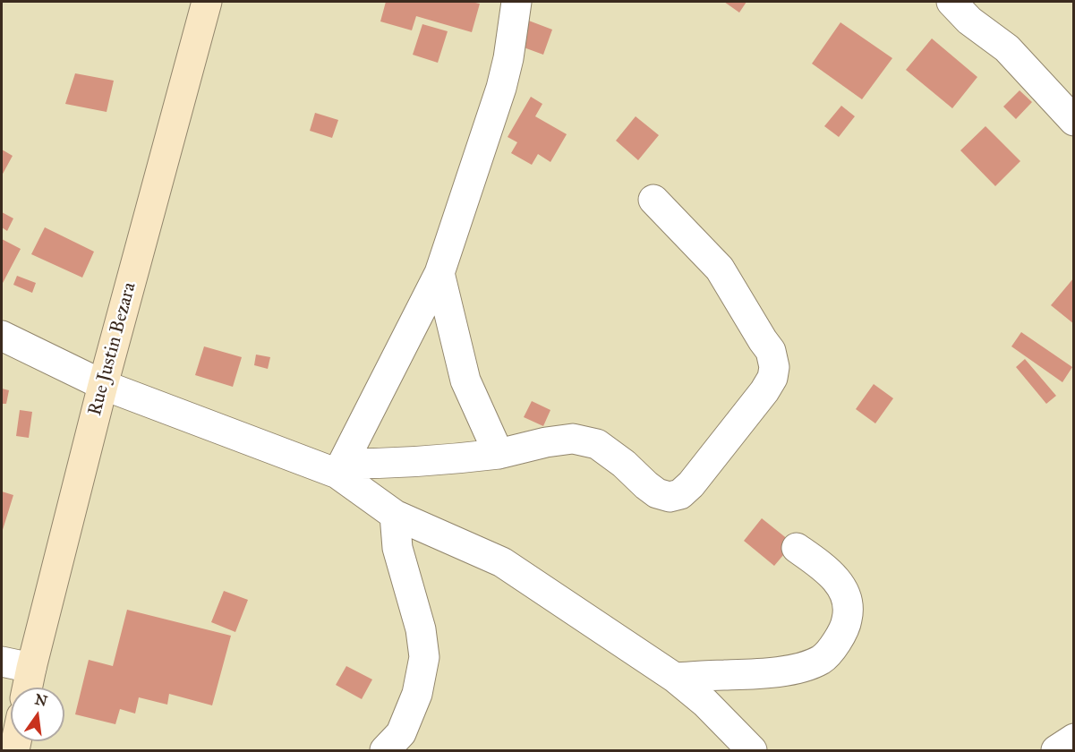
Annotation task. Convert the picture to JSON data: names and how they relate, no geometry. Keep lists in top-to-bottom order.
{
  "streets": {
    "street": ["Rue Justin Bezara"]
  },
  "north": "top"
}
